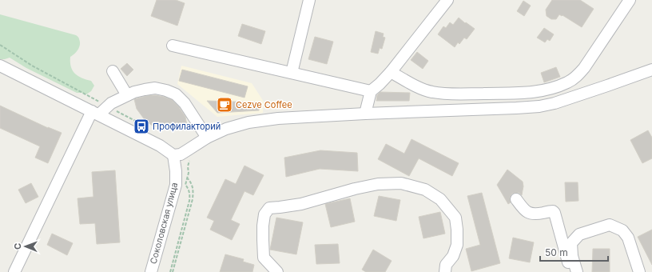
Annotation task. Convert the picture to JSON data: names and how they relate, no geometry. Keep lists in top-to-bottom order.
{
  "streets": {
    "street": ["Соколовская улица"]
  },
  "places": {
    "cafe": ["Cezve Coffee"],
    "bus stop": ["Профилакторий"]
  },
  "scale_bar": "50 m",
  "north": "left"
}
